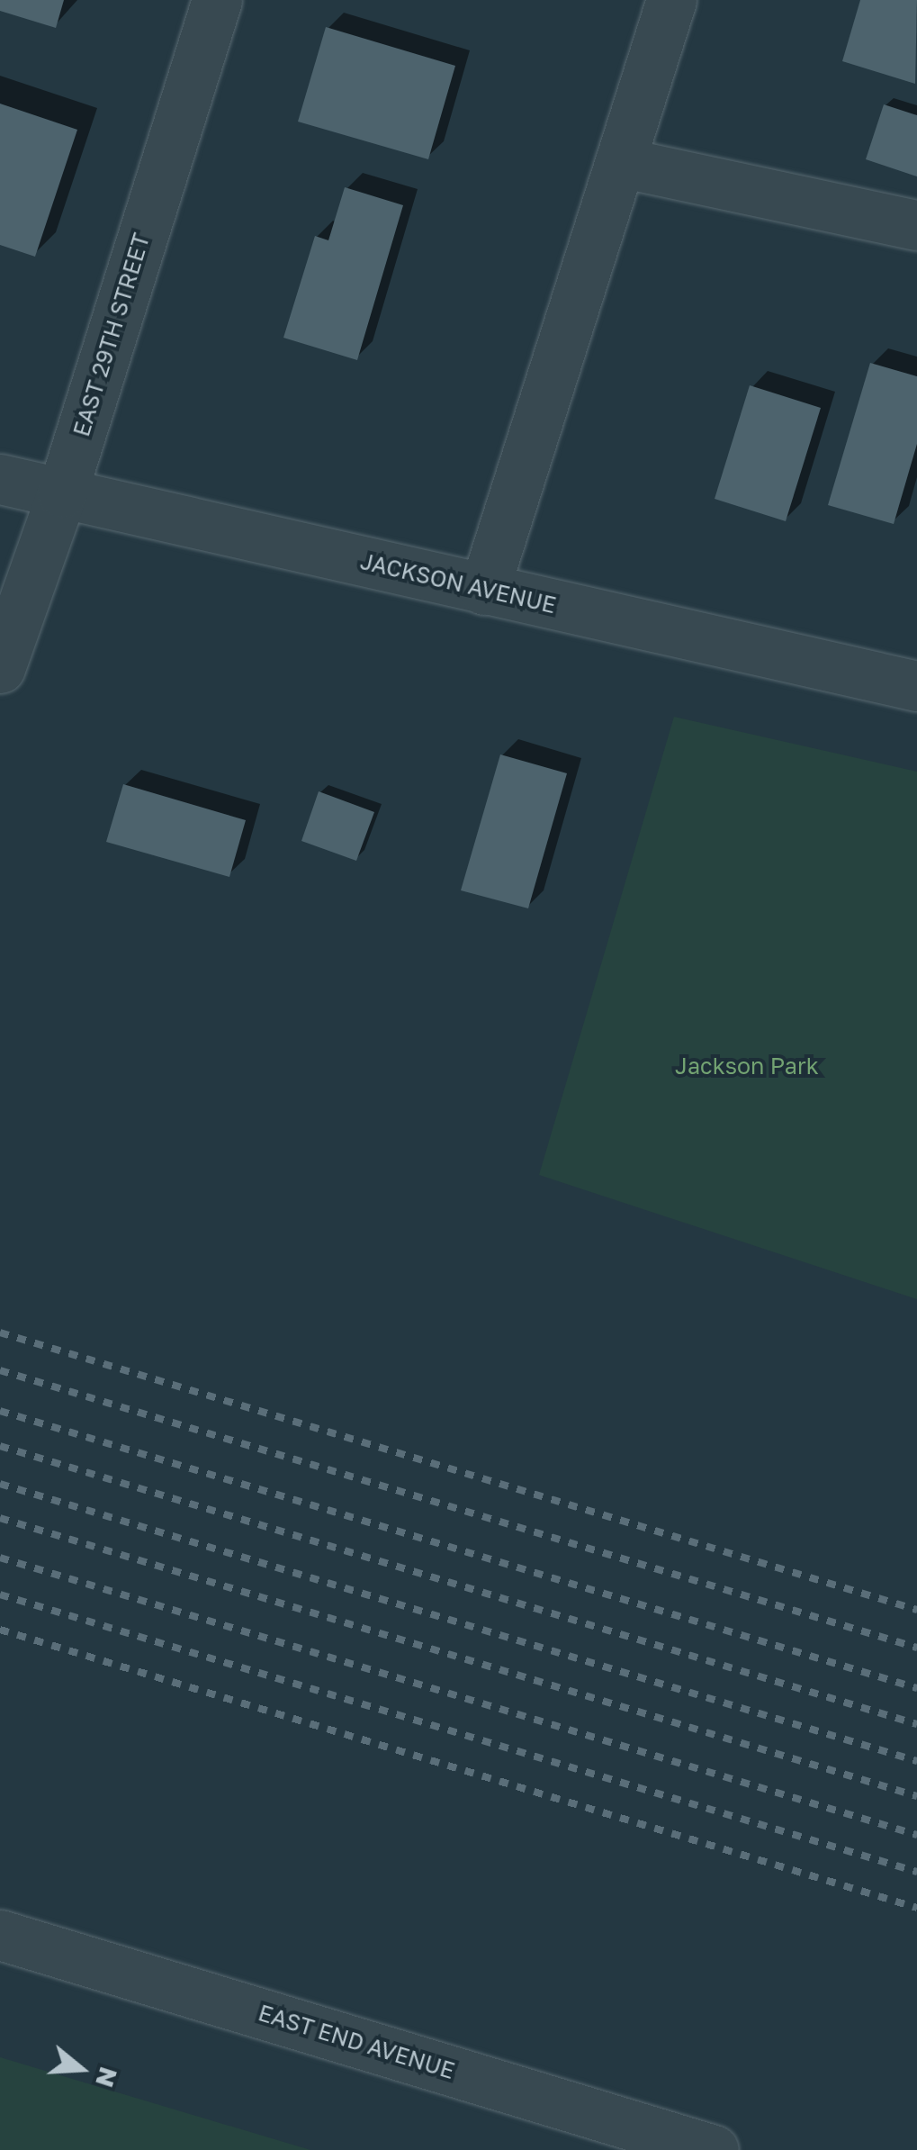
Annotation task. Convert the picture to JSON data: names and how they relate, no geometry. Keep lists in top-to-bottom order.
{
  "streets": {
    "street": ["EAST 29TH STREET", "JACKSON AVENUE", "EAST END AVENUE"]
  },
  "crossings": [
    ["EAST 29TH STREET", "JACKSON AVENUE"]
  ],
  "parks": ["Jackson Park"],
  "north": "right"
}
